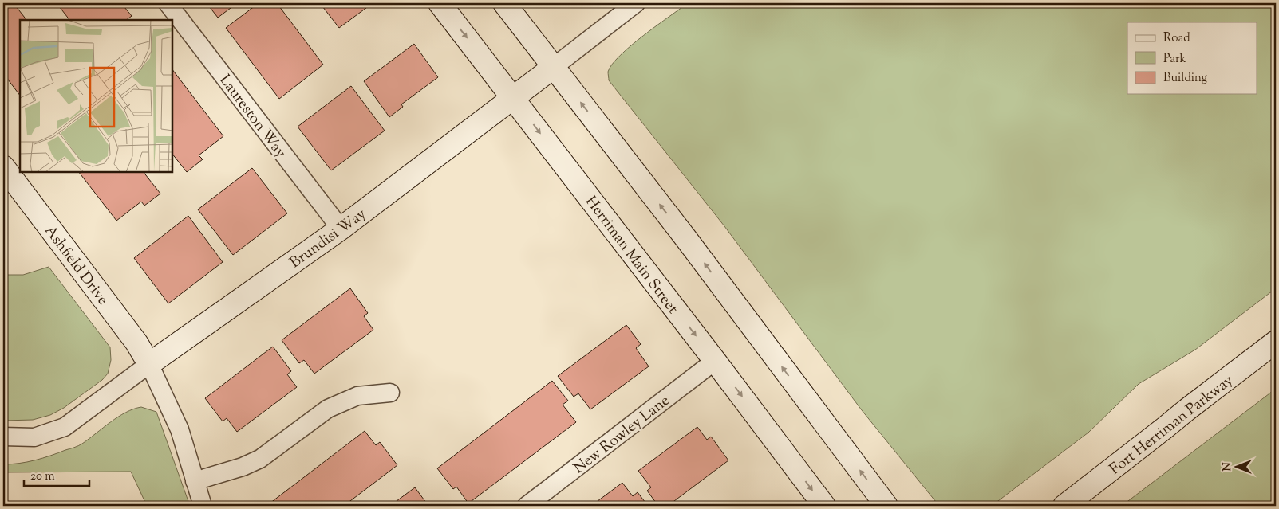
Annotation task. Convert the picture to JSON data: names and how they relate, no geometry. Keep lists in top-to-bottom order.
{
  "streets": {
    "main road": [
      "Brundisi Way",
      "Herriman Main Street",
      "Ashfield Drive",
      "Fort Herriman Parkway"
    ],
    "street": ["Laureston Way", "New Rowley Lane"]
  },
  "crossings": [
    ["Laureston Way", "Brundisi Way"],
    ["Brundisi Way", "Herriman Main Street"],
    ["Brundisi Way", "Ashfield Drive"],
    ["Herriman Main Street", "New Rowley Lane"]
  ],
  "legend": ["Road", "Park", "Building"],
  "scale_bar": "20 m",
  "north": "left"
}
